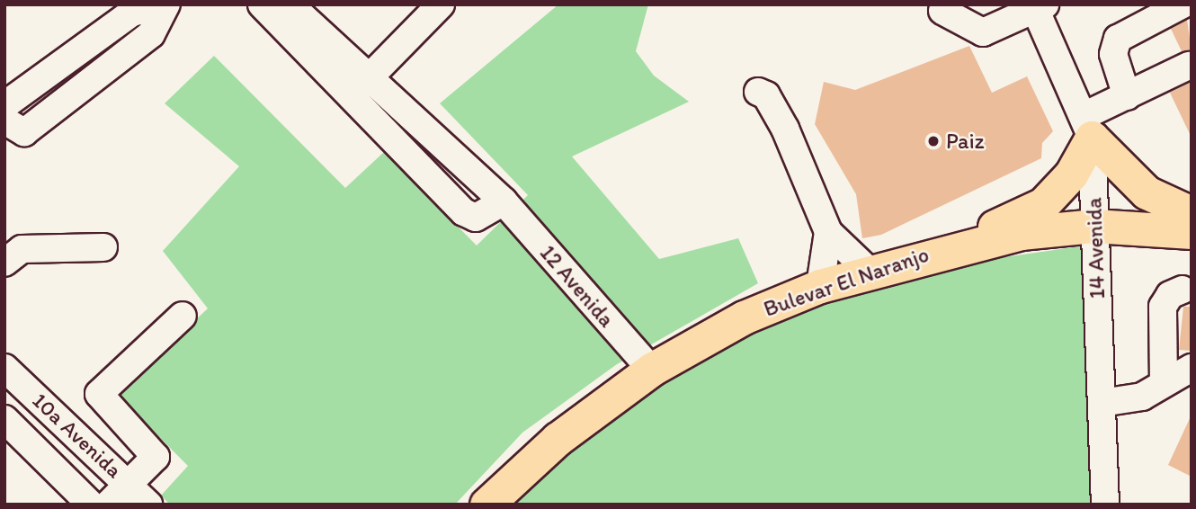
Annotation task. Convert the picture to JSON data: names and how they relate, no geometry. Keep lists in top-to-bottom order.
{
  "streets": {
    "main road": ["Bulevar El Naranjo"],
    "street": ["14 Avenida", "12 Avenida", "10a Avenida"]
  },
  "crossings": [
    ["14 Avenida", "Bulevar El Naranjo"],
    ["Bulevar El Naranjo", "12 Avenida"]
  ],
  "places": ["Paiz"]
}
